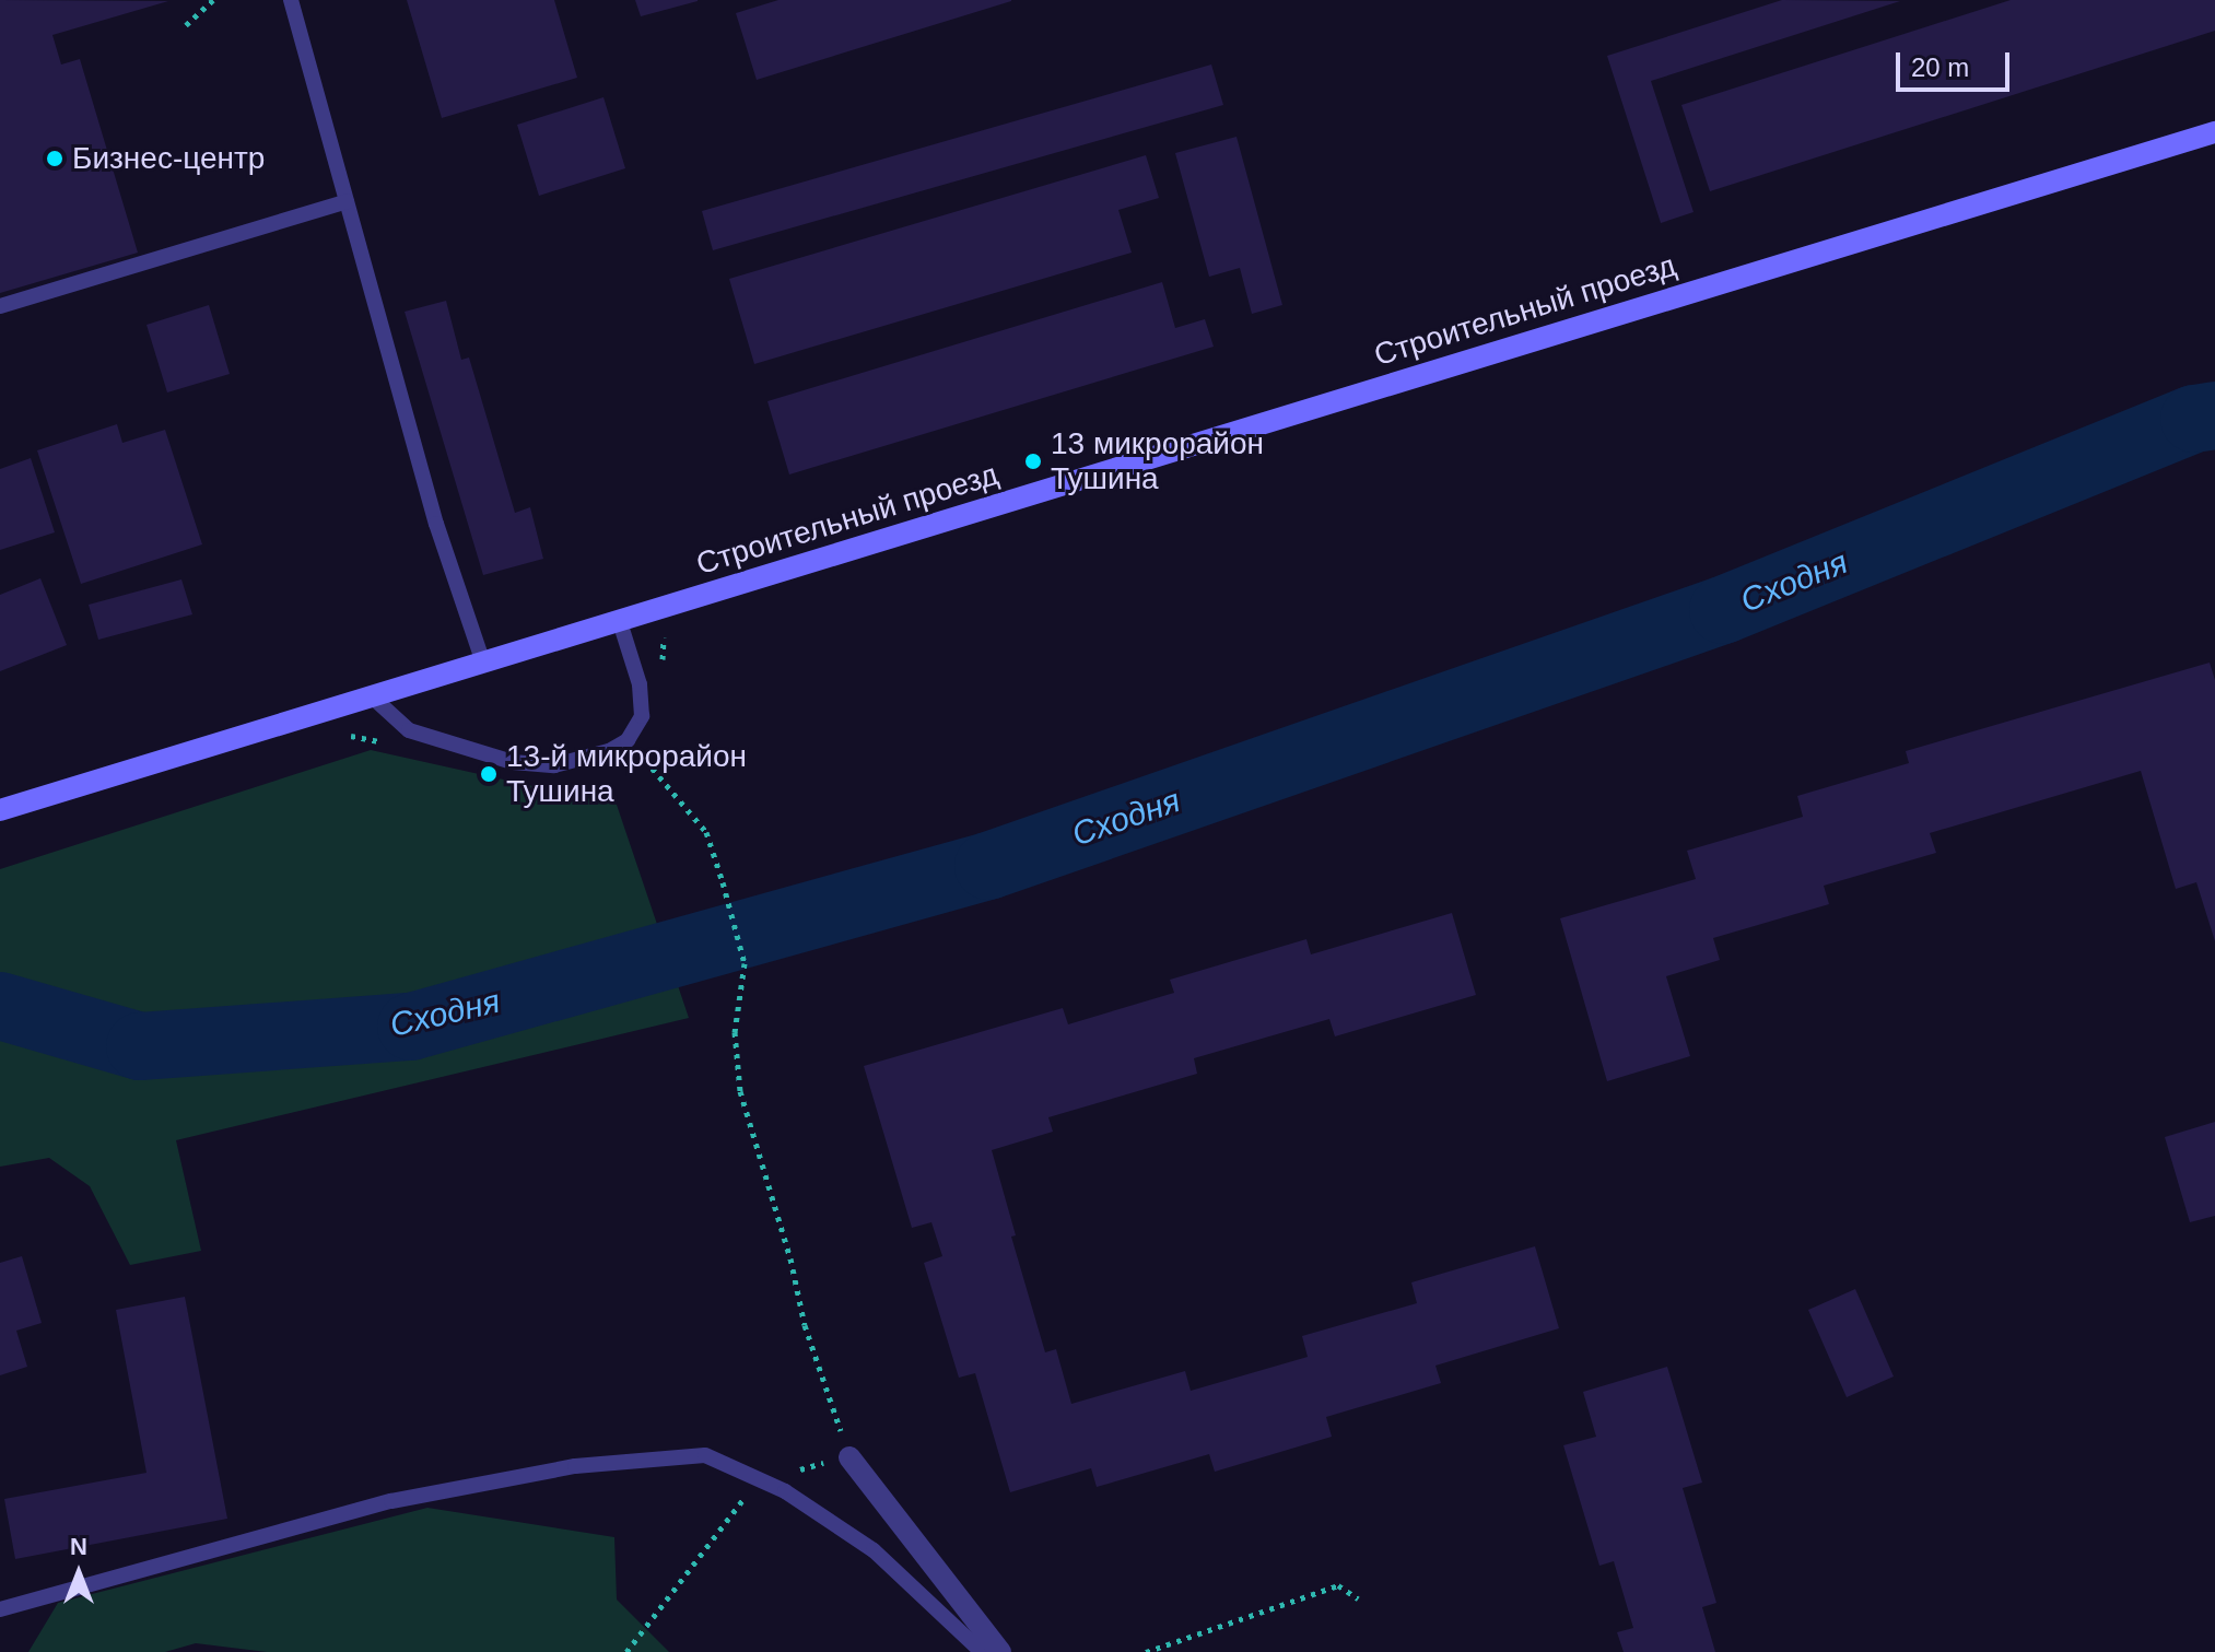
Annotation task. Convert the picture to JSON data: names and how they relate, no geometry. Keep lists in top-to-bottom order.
{
  "streets": {
    "street": ["Строительный проезд"]
  },
  "water": ["Сходня"],
  "places": ["Бизнес-центр", "13 микрорайон Тушина", "13-й микрорайон Тушина"],
  "scale_bar": "20 m",
  "north": "top"
}
